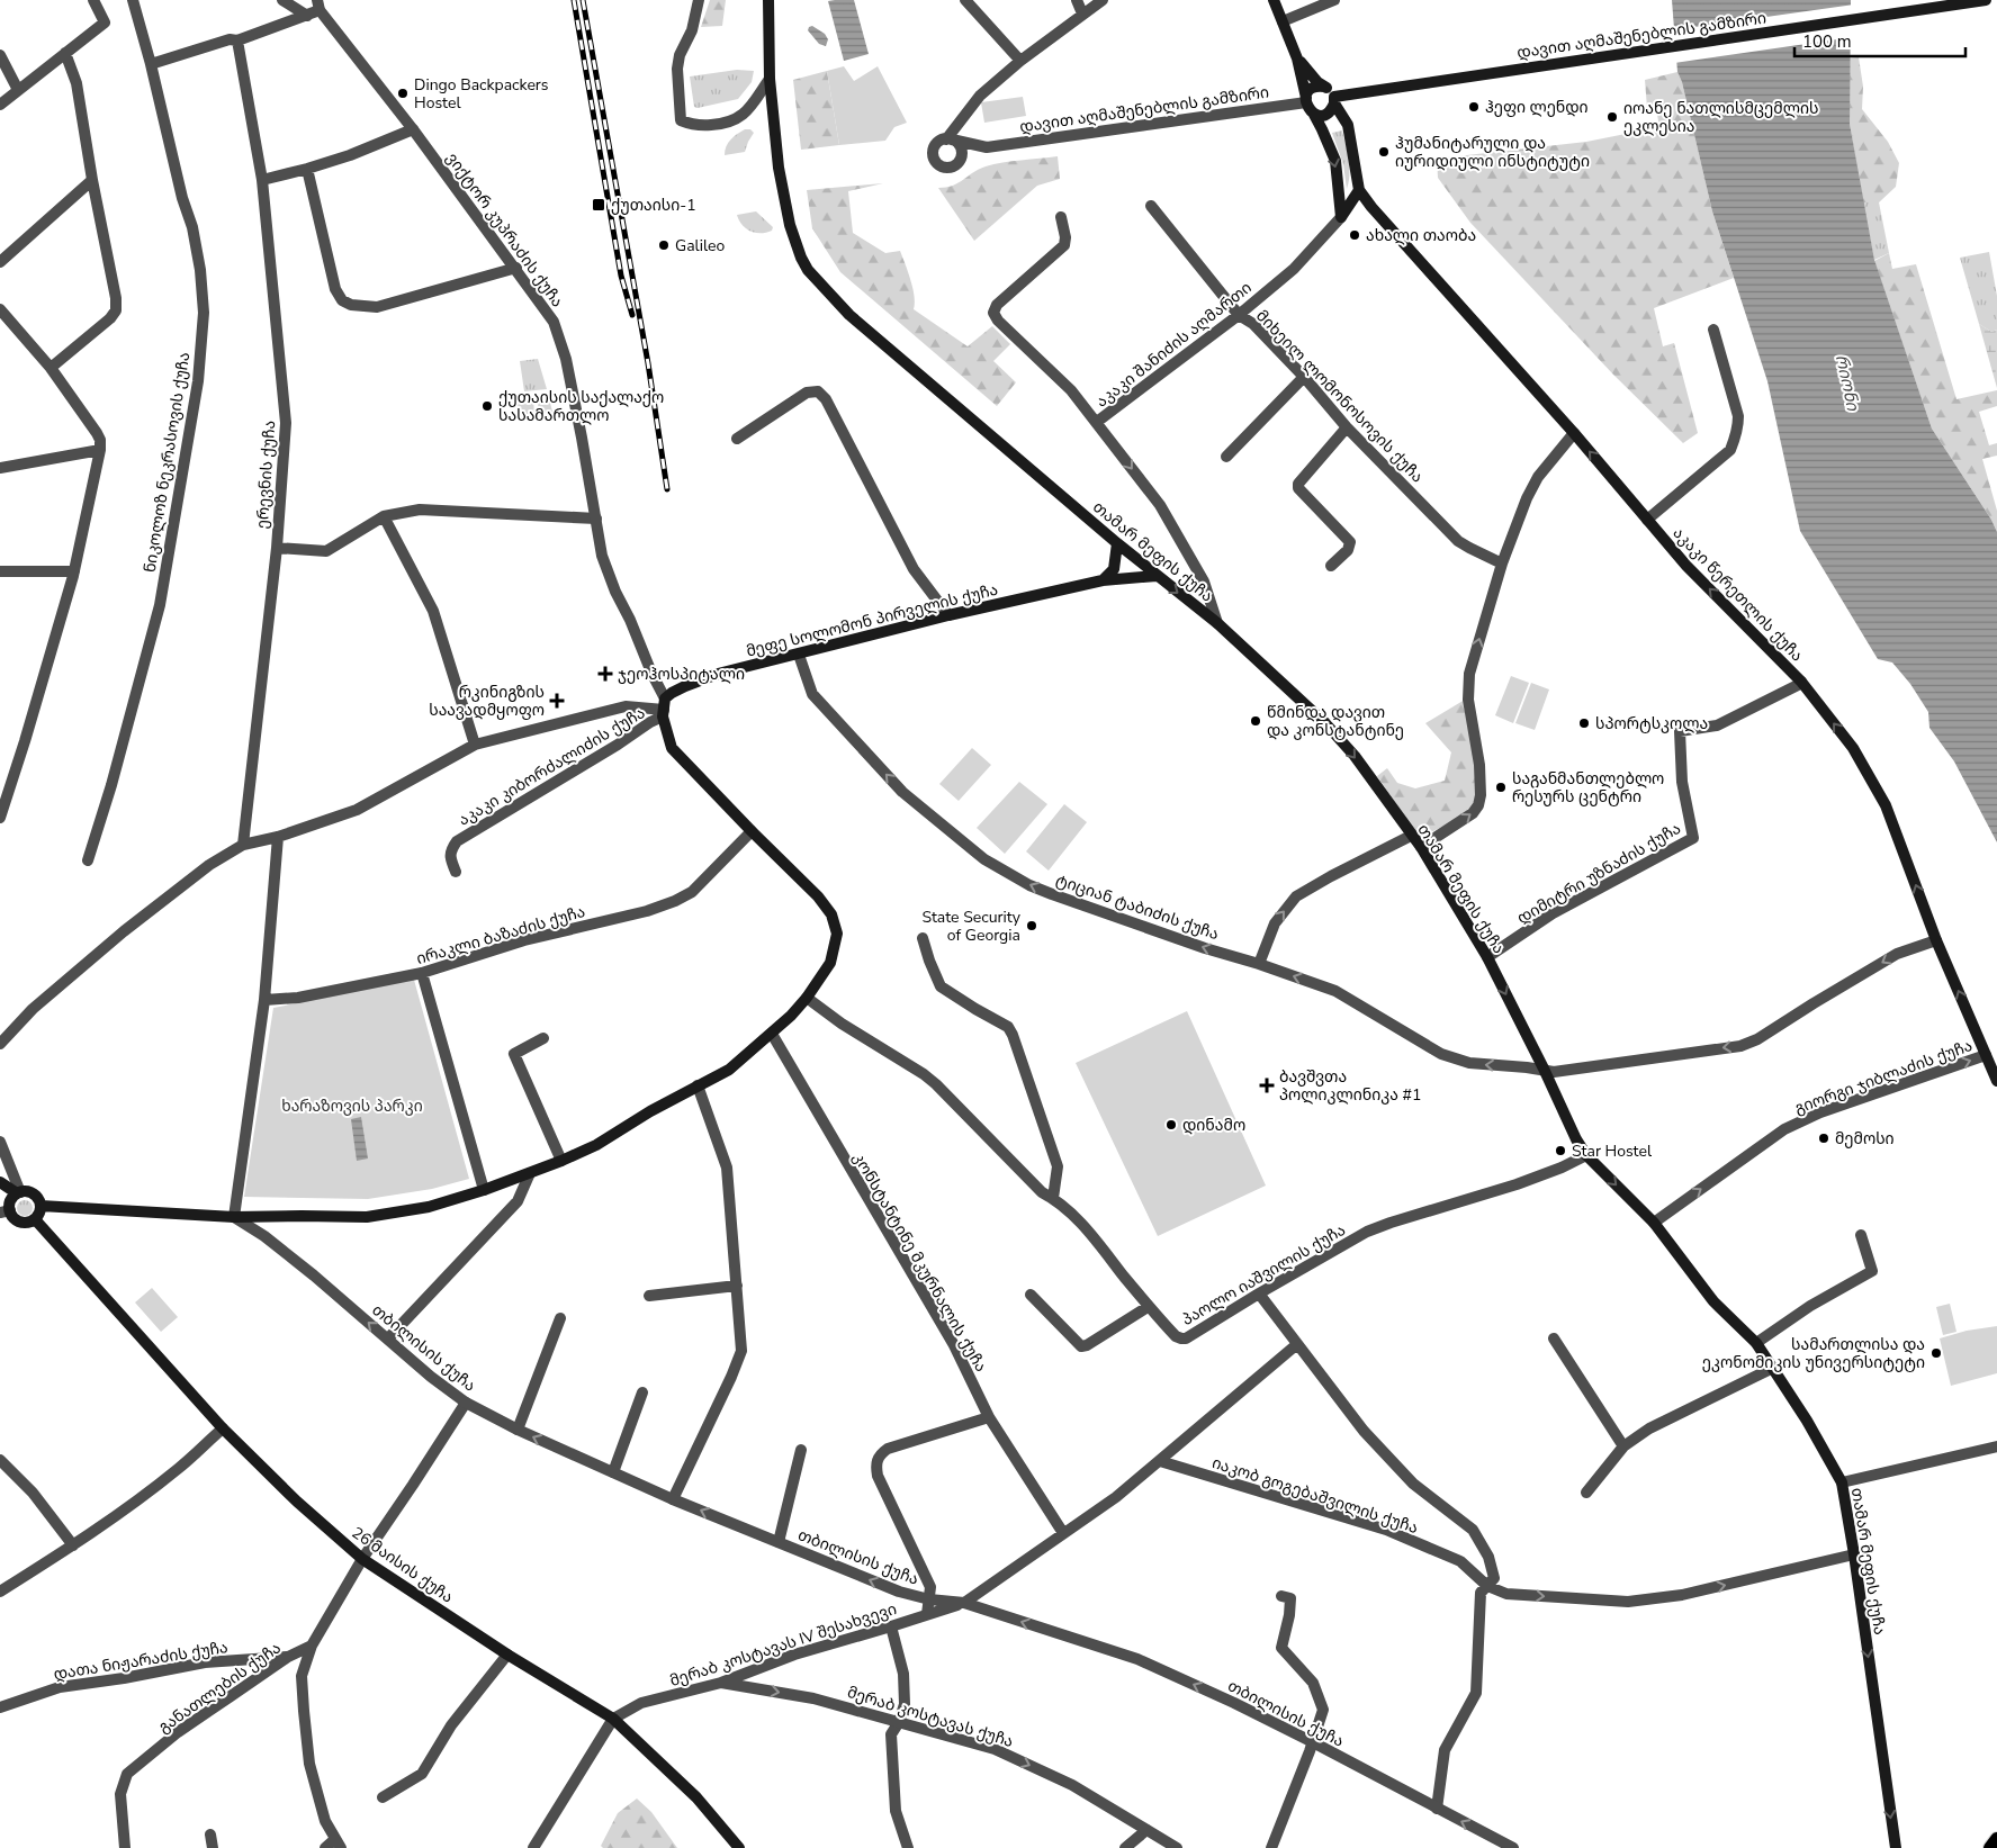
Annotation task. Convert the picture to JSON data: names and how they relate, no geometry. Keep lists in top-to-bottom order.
{
  "streets": {
    "main road": [
      "დავით აღმაშენებლის გამზირი",
      "თამარ მეფის ქუჩა",
      "აკაკი წერეთლის ქუჩა",
      "მეფე სოლომონ პირველის ქუჩა",
      "26 მაისის ქუჩა"
    ],
    "street": [
      "ვიქტორ კუპრაძის ქუჩა",
      "აკაკი შანიძის აღმართი",
      "მიხეილ ლომონოსოვის ქუჩა",
      "ნიკოლოზ ნეკრასოვის ქუჩა",
      "ერევნის ქუჩა",
      "აკაკი კიბორძალიძის ქუჩა",
      "დიმიტრი უზნაძის ქუჩა",
      "ტიციან ტაბიძის ქუჩა",
      "ირაკლი ბაზაძის ქუჩა",
      "გიორგი ჯიბლაძის ქუჩა",
      "კონსტანტინე მკურნალის ქუჩა",
      "პაოლო იაშვილის ქუჩა",
      "თბილისის ქუჩა",
      "იაკობ გოგებაშვილის ქუჩა",
      "მერაბ კოსტავას IV შესახვევი",
      "დათა ნიჟარაძის ქუჩა",
      "განათლების ქუჩა",
      "მერაბ კოსტავას ქუჩა"
    ]
  },
  "crossings": [
    ["დავით აღმაშენებლის გამზირი", "აკაკი წერეთლის ქუჩა"],
    ["ვიქტორ კუპრაძის ქუჩა", "მეფე სოლომონ პირველის ქუჩა"],
    ["ვიქტორ კუპრაძის ქუჩა", "აკაკი კიბორძალიძის ქუჩა"],
    ["აკაკი შანიძის აღმართი", "მიხეილ ლომონოსოვის ქუჩა"],
    ["აკაკი შანიძის აღმართი", "თამარ მეფის ქუჩა"],
    ["თამარ მეფის ქუჩა", "მეფე სოლომონ პირველის ქუჩა"],
    ["თამარ მეფის ქუჩა", "დიმიტრი უზნაძის ქუჩა"],
    ["თამარ მეფის ქუჩა", "ტიციან ტაბიძის ქუჩა"],
    ["თამარ მეფის ქუჩა", "გიორგი ჯიბლაძის ქუჩა"],
    ["თამარ მეფის ქუჩა", "პაოლო იაშვილის ქუჩა"],
    ["თამარ მეფის ქუჩა", "იაკობ გოგებაშვილის ქუჩა"],
    ["აკაკი წერეთლის ქუჩა", "დიმიტრი უზნაძის ქუჩა"],
    ["აკაკი წერეთლის ქუჩა", "ტიციან ტაბიძის ქუჩა"],
    ["აკაკი წერეთლის ქუჩა", "გიორგი ჯიბლაძის ქუჩა"],
    ["მეფე სოლომონ პირველის ქუჩა", "აკაკი კიბორძალიძის ქუჩა"],
    ["მეფე სოლომონ პირველის ქუჩა", "ტიციან ტაბიძის ქუჩა"],
    ["თბილისის ქუჩა", "მერაბ კოსტავას IV შესახვევი"],
    ["26 მაისის ქუჩა", "მერაბ კოსტავას IV შესახვევი"],
    ["მერაბ კოსტავას IV შესახვევი", "მერაბ კოსტავას ქუჩა"],
    ["დათა ნიჟარაძის ქუჩა", "განათლების ქუჩა"]
  ],
  "one_way": [
    "აკაკი შანიძის აღმართი",
    "თამარ მეფის ქუჩა",
    "აკაკი წერეთლის ქუჩა",
    "ტიციან ტაბიძის ქუჩა",
    "გიორგი ჯიბლაძის ქუჩა",
    "თბილისის ქუჩა",
    "იაკობ გოგებაშვილის ქუჩა",
    "მერაბ კოსტავას ქუჩა"
  ],
  "water": ["რიონი"],
  "parks": ["ხარაზოვის პარკი"],
  "places": {
    "other": [
      "Dingo Backpackers Hostel",
      "ჰეფი ლენდი",
      "იოანე ნათლისმცემლის ეკლესია",
      "ჰუმანიტარული და იურიდიული ინსტიტუტი",
      "ახალი თაობა",
      "Galileo",
      "ქუთაისის საქალაქო სასამართლო",
      "წმინდა დავით და კონსტანტინე",
      "სპორტსკოლა",
      "საგანმანთლებლო რესურს ცენტრი",
      "State Security of Georgia",
      "დინამო",
      "მემოსი",
      "Star Hostel",
      "სამართლისა და ეკონომიკის უნივერსიტეტი"
    ],
    "transit": ["ქუთაისი-1"],
    "health": ["ჯეოჰოსპიტალი", "რკინიგზის საავადმყოფო", "ბავშვთა პოლიკლინიკა #1"]
  },
  "scale_bar": "100 m"
}
